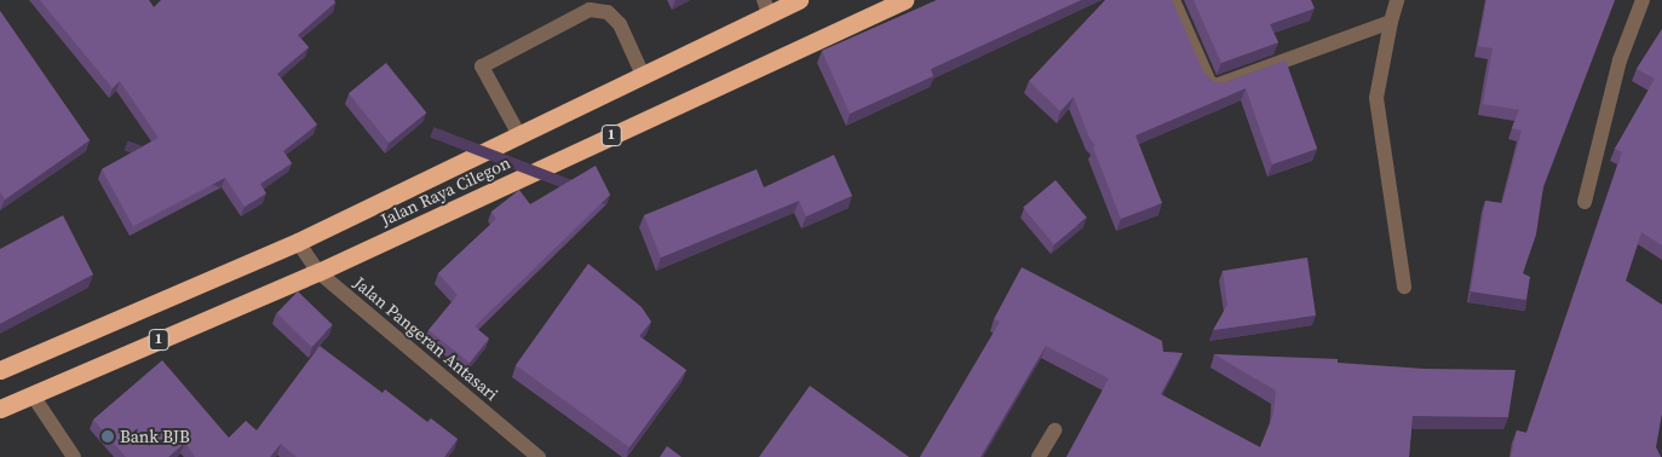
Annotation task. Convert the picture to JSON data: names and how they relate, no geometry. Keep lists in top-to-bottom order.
{
  "streets": {
    "highway": ["1", "Jalan Raya Cilegon"],
    "street": ["Jalan Pangeran Antasari"]
  },
  "crossings": [
    ["Jalan Raya Cilegon", "Jalan Pangeran Antasari"]
  ],
  "places": ["Bank BJB"]
}
